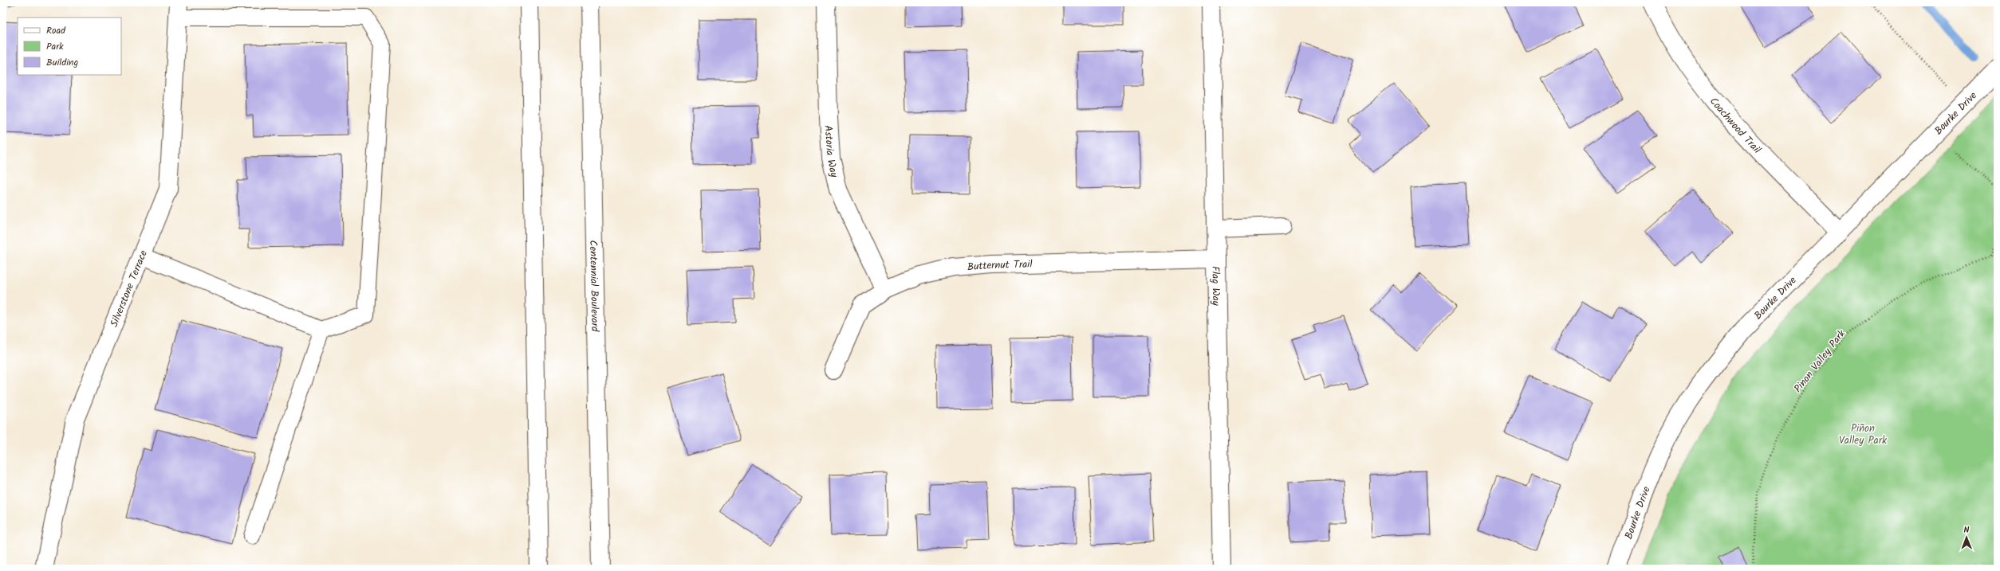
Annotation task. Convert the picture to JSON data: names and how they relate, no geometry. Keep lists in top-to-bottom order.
{
  "streets": {
    "street": [
      "Bourke Drive",
      "Coachwood Trail",
      "Astoria Way",
      "Butternut Trail",
      "Centennial Boulevard",
      "Flag Way",
      "Silverstone Terrace"
    ],
    "path": ["Pinon Valley Park"]
  },
  "crossings": [
    ["Bourke Drive", "Coachwood Trail"],
    ["Astoria Way", "Butternut Trail"],
    ["Butternut Trail", "Flag Way"]
  ],
  "parks": ["Piñon Valley Park"],
  "legend": ["Road", "Park", "Building"],
  "north": "top"
}
